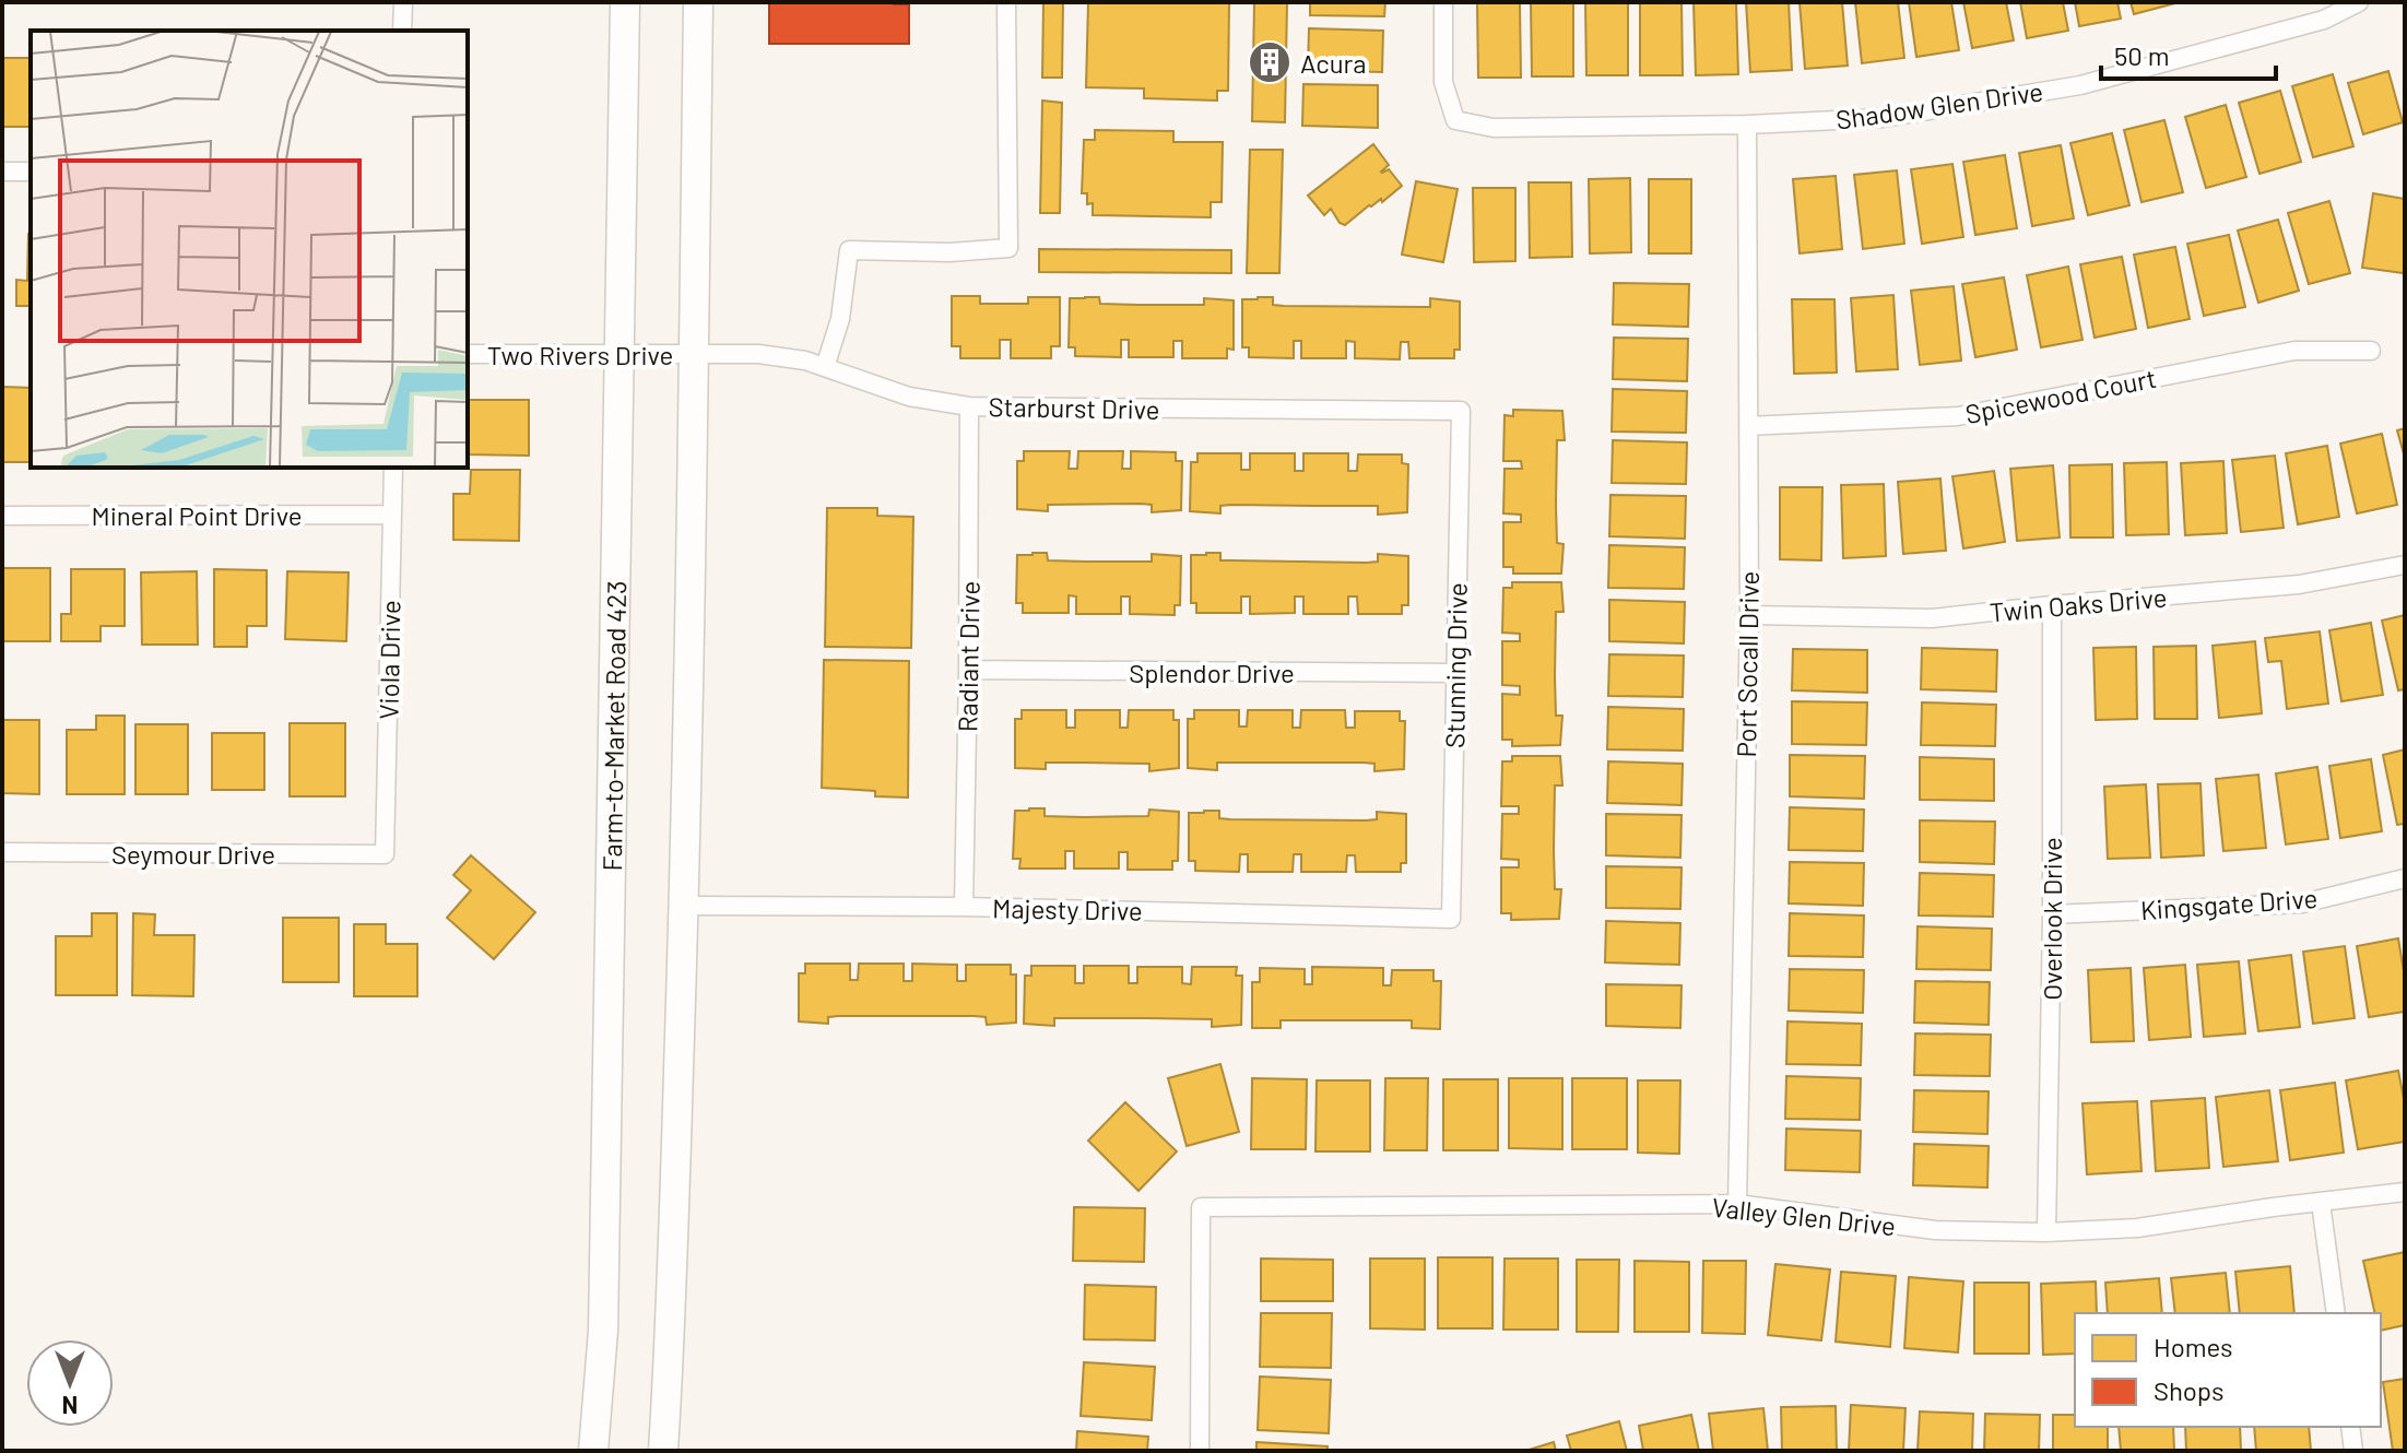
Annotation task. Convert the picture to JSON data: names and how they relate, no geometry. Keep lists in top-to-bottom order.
{
  "streets": {
    "main road": ["Farm-to-Market Road 423"],
    "street": [
      "Shadow Glen Drive",
      "Two Rivers Drive",
      "Spicewood Court",
      "Starburst Drive",
      "Mineral Point Drive",
      "Twin Oaks Drive",
      "Radiant Drive",
      "Viola Drive",
      "Port Socall Drive",
      "Stunning Drive",
      "Splendor Drive",
      "Seymour Drive",
      "Kingsgate Drive",
      "Majesty Drive",
      "Overlook Drive",
      "Valley Glen Drive"
    ]
  },
  "crossings": [
    ["Shadow Glen Drive", "Port Socall Drive"],
    ["Two Rivers Drive", "Starburst Drive"],
    ["Two Rivers Drive", "Farm-to-Market Road 423"],
    ["Spicewood Court", "Port Socall Drive"],
    ["Starburst Drive", "Radiant Drive"],
    ["Starburst Drive", "Stunning Drive"],
    ["Mineral Point Drive", "Viola Drive"],
    ["Twin Oaks Drive", "Port Socall Drive"],
    ["Twin Oaks Drive", "Overlook Drive"],
    ["Radiant Drive", "Splendor Drive"],
    ["Radiant Drive", "Majesty Drive"],
    ["Viola Drive", "Seymour Drive"],
    ["Port Socall Drive", "Valley Glen Drive"],
    ["Stunning Drive", "Splendor Drive"],
    ["Stunning Drive", "Majesty Drive"],
    ["Kingsgate Drive", "Overlook Drive"],
    ["Overlook Drive", "Valley Glen Drive"]
  ],
  "places": {
    "building": ["Acura"]
  },
  "legend": ["Homes", "Shops"],
  "scale_bar": "50 m",
  "north": "bottom"
}
